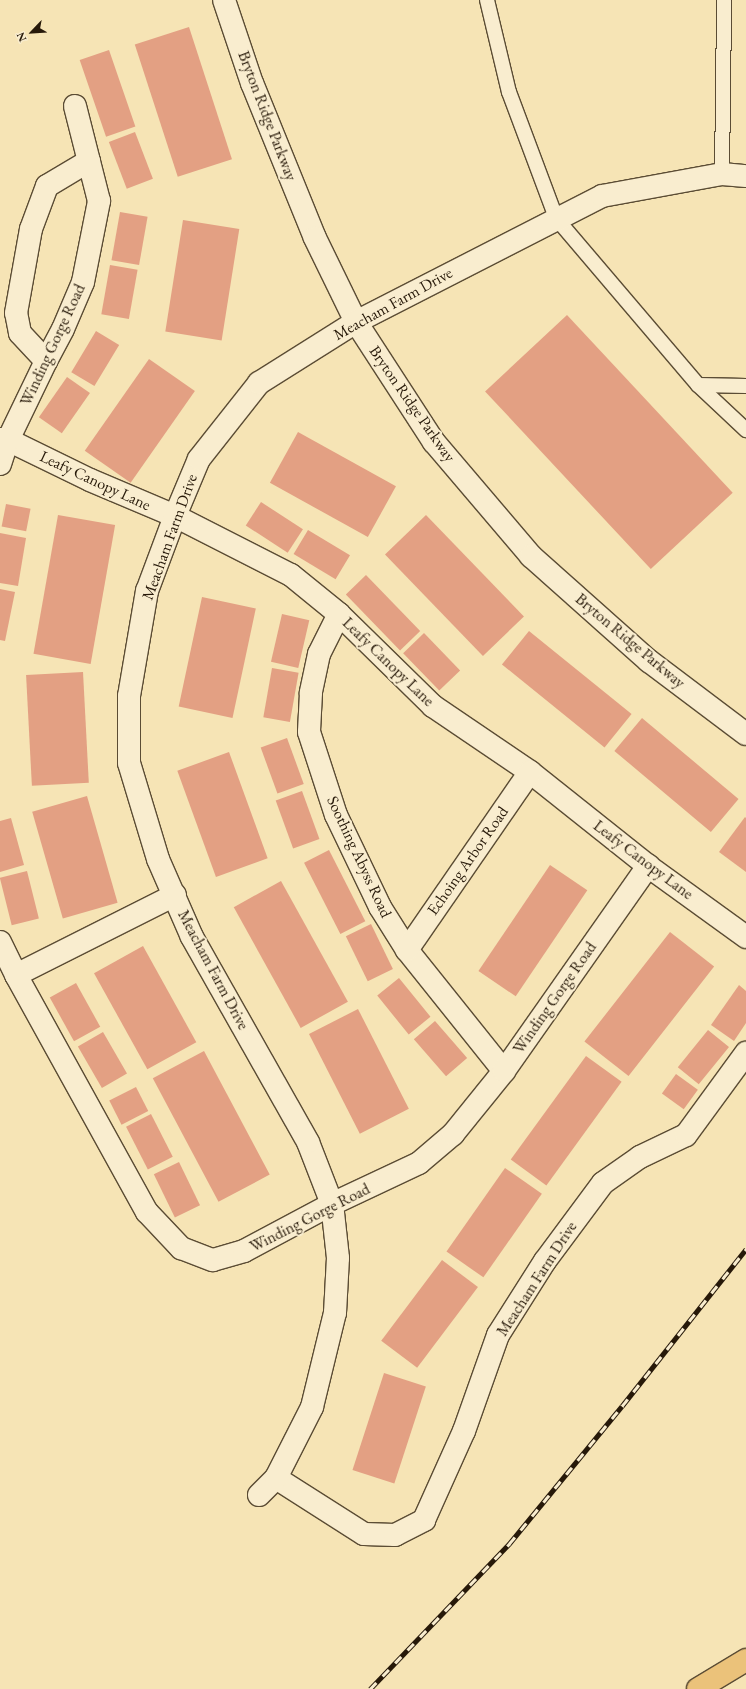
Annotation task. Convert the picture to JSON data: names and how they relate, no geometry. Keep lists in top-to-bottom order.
{
  "streets": {
    "street": [
      "Bryton Ridge Parkway",
      "Meacham Farm Drive",
      "Winding Gorge Road",
      "Leafy Canopy Lane",
      "Soothing Abyss Road",
      "Echoing Arbor Road"
    ]
  },
  "crossings": [
    ["Bryton Ridge Parkway", "Meacham Farm Drive"],
    ["Meacham Farm Drive", "Winding Gorge Road"],
    ["Meacham Farm Drive", "Leafy Canopy Lane"],
    ["Winding Gorge Road", "Leafy Canopy Lane"],
    ["Winding Gorge Road", "Soothing Abyss Road"],
    ["Leafy Canopy Lane", "Soothing Abyss Road"],
    ["Leafy Canopy Lane", "Echoing Arbor Road"],
    ["Soothing Abyss Road", "Echoing Arbor Road"]
  ],
  "north": "bottom left"
}
